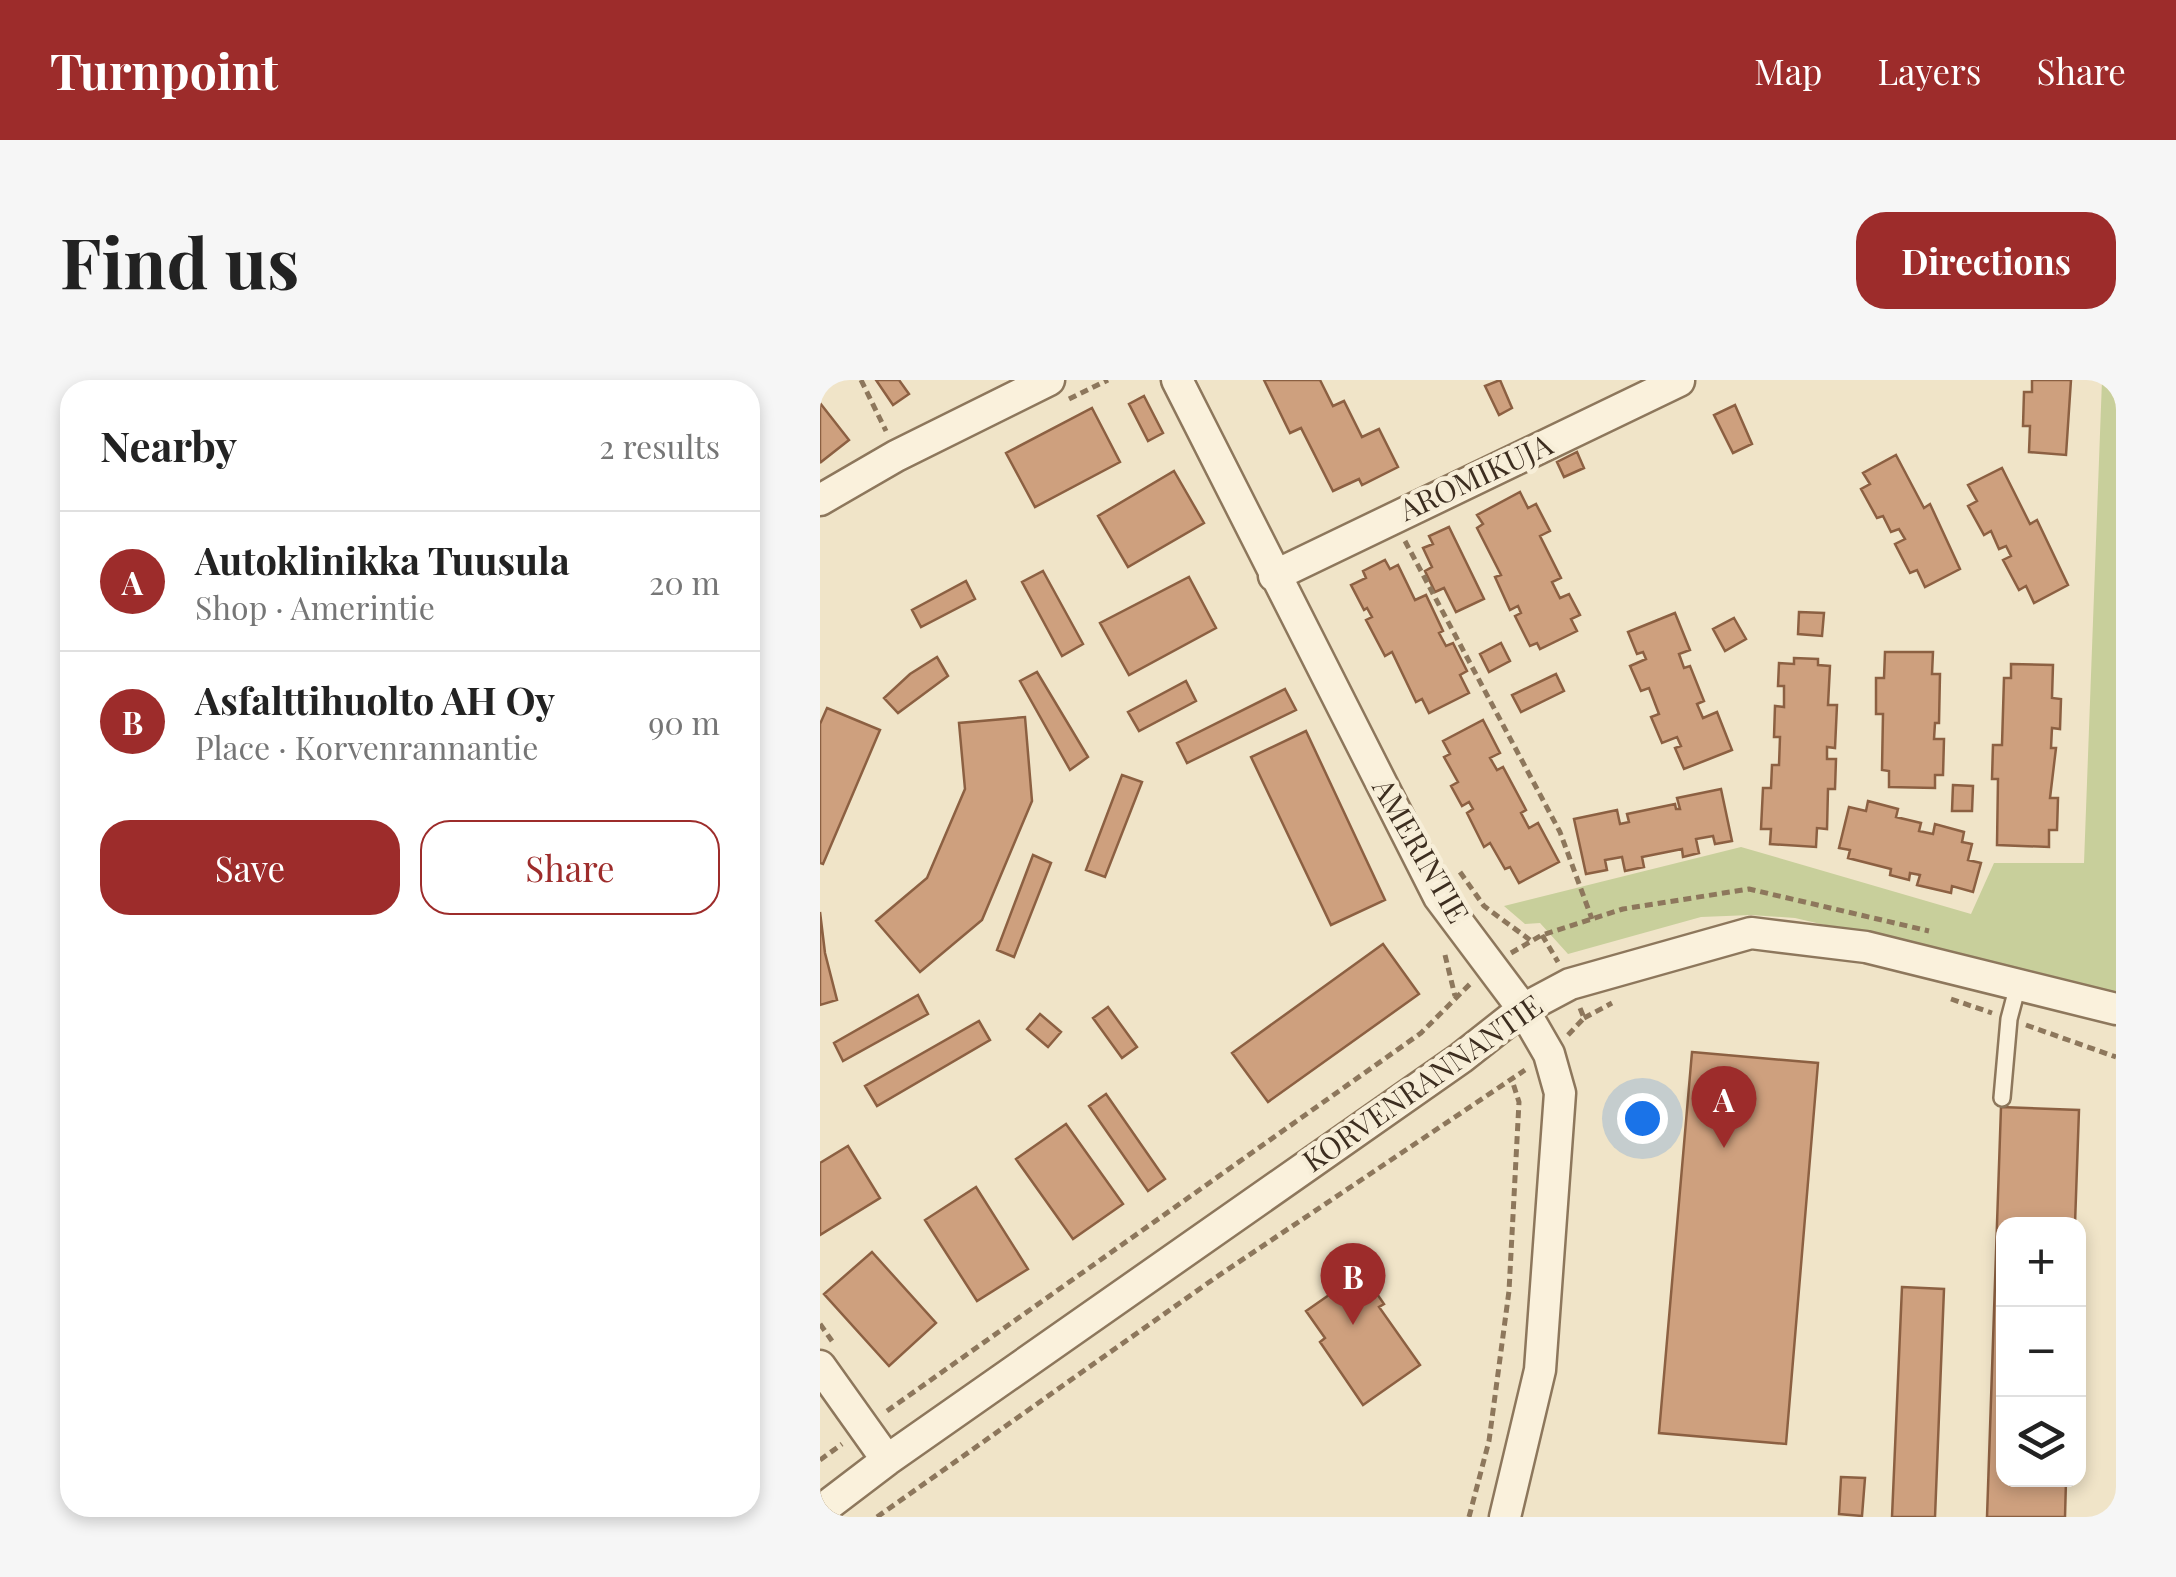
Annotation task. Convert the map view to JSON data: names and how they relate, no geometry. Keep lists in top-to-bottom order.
{
  "streets": {
    "street": ["AROMIKUJA", "AMERINTIE", "KORVENRANNANTIE"]
  },
  "crossings": [
    ["AROMIKUJA", "AMERINTIE"],
    ["AMERINTIE", "KORVENRANNANTIE"]
  ],
  "page": {
    "header": "Turnpoint",
    "nav": ["Map", "Layers", "Share"],
    "buttons": [
      "Directions",
      ["Save", "Share"]
    ],
    "title": "Find us",
    "heading": ["Nearby", "2 results"],
    "list": [
      {
        "mark": "A",
        "name": "Autoklinikka Tuusula",
        "note": "Shop · Amerintie",
        "value": "20 m"
      },
      {
        "mark": "B",
        "name": "Asfalttihuolto AH Oy",
        "note": "Place · Korvenrannantie",
        "value": "90 m"
      }
    ],
    "pins": ["A", "B"],
    "map_buttons": ["+", "−"]
  }
}
